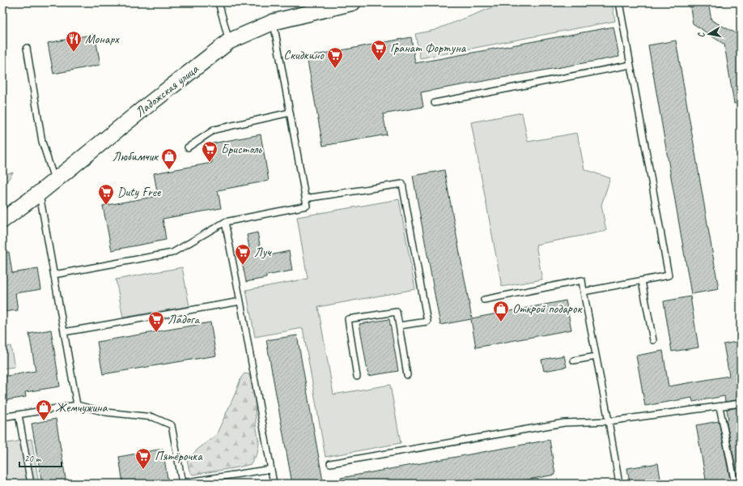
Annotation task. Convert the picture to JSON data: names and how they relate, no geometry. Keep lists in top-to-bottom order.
{
  "streets": {
    "street": ["Ладожская улица"]
  },
  "places": {
    "restaurant": ["Монарх"],
    "supermarket": [
      "Гранат Фортуна",
      "Скидкино",
      "Бристоль",
      "Duty Free",
      "Луч",
      "Ладога",
      "Пятёрочка"
    ],
    "shop": ["Любимчик", "Открой подарок", "Жемчужина"]
  },
  "scale_bar": "20 m",
  "north": "left"
}
